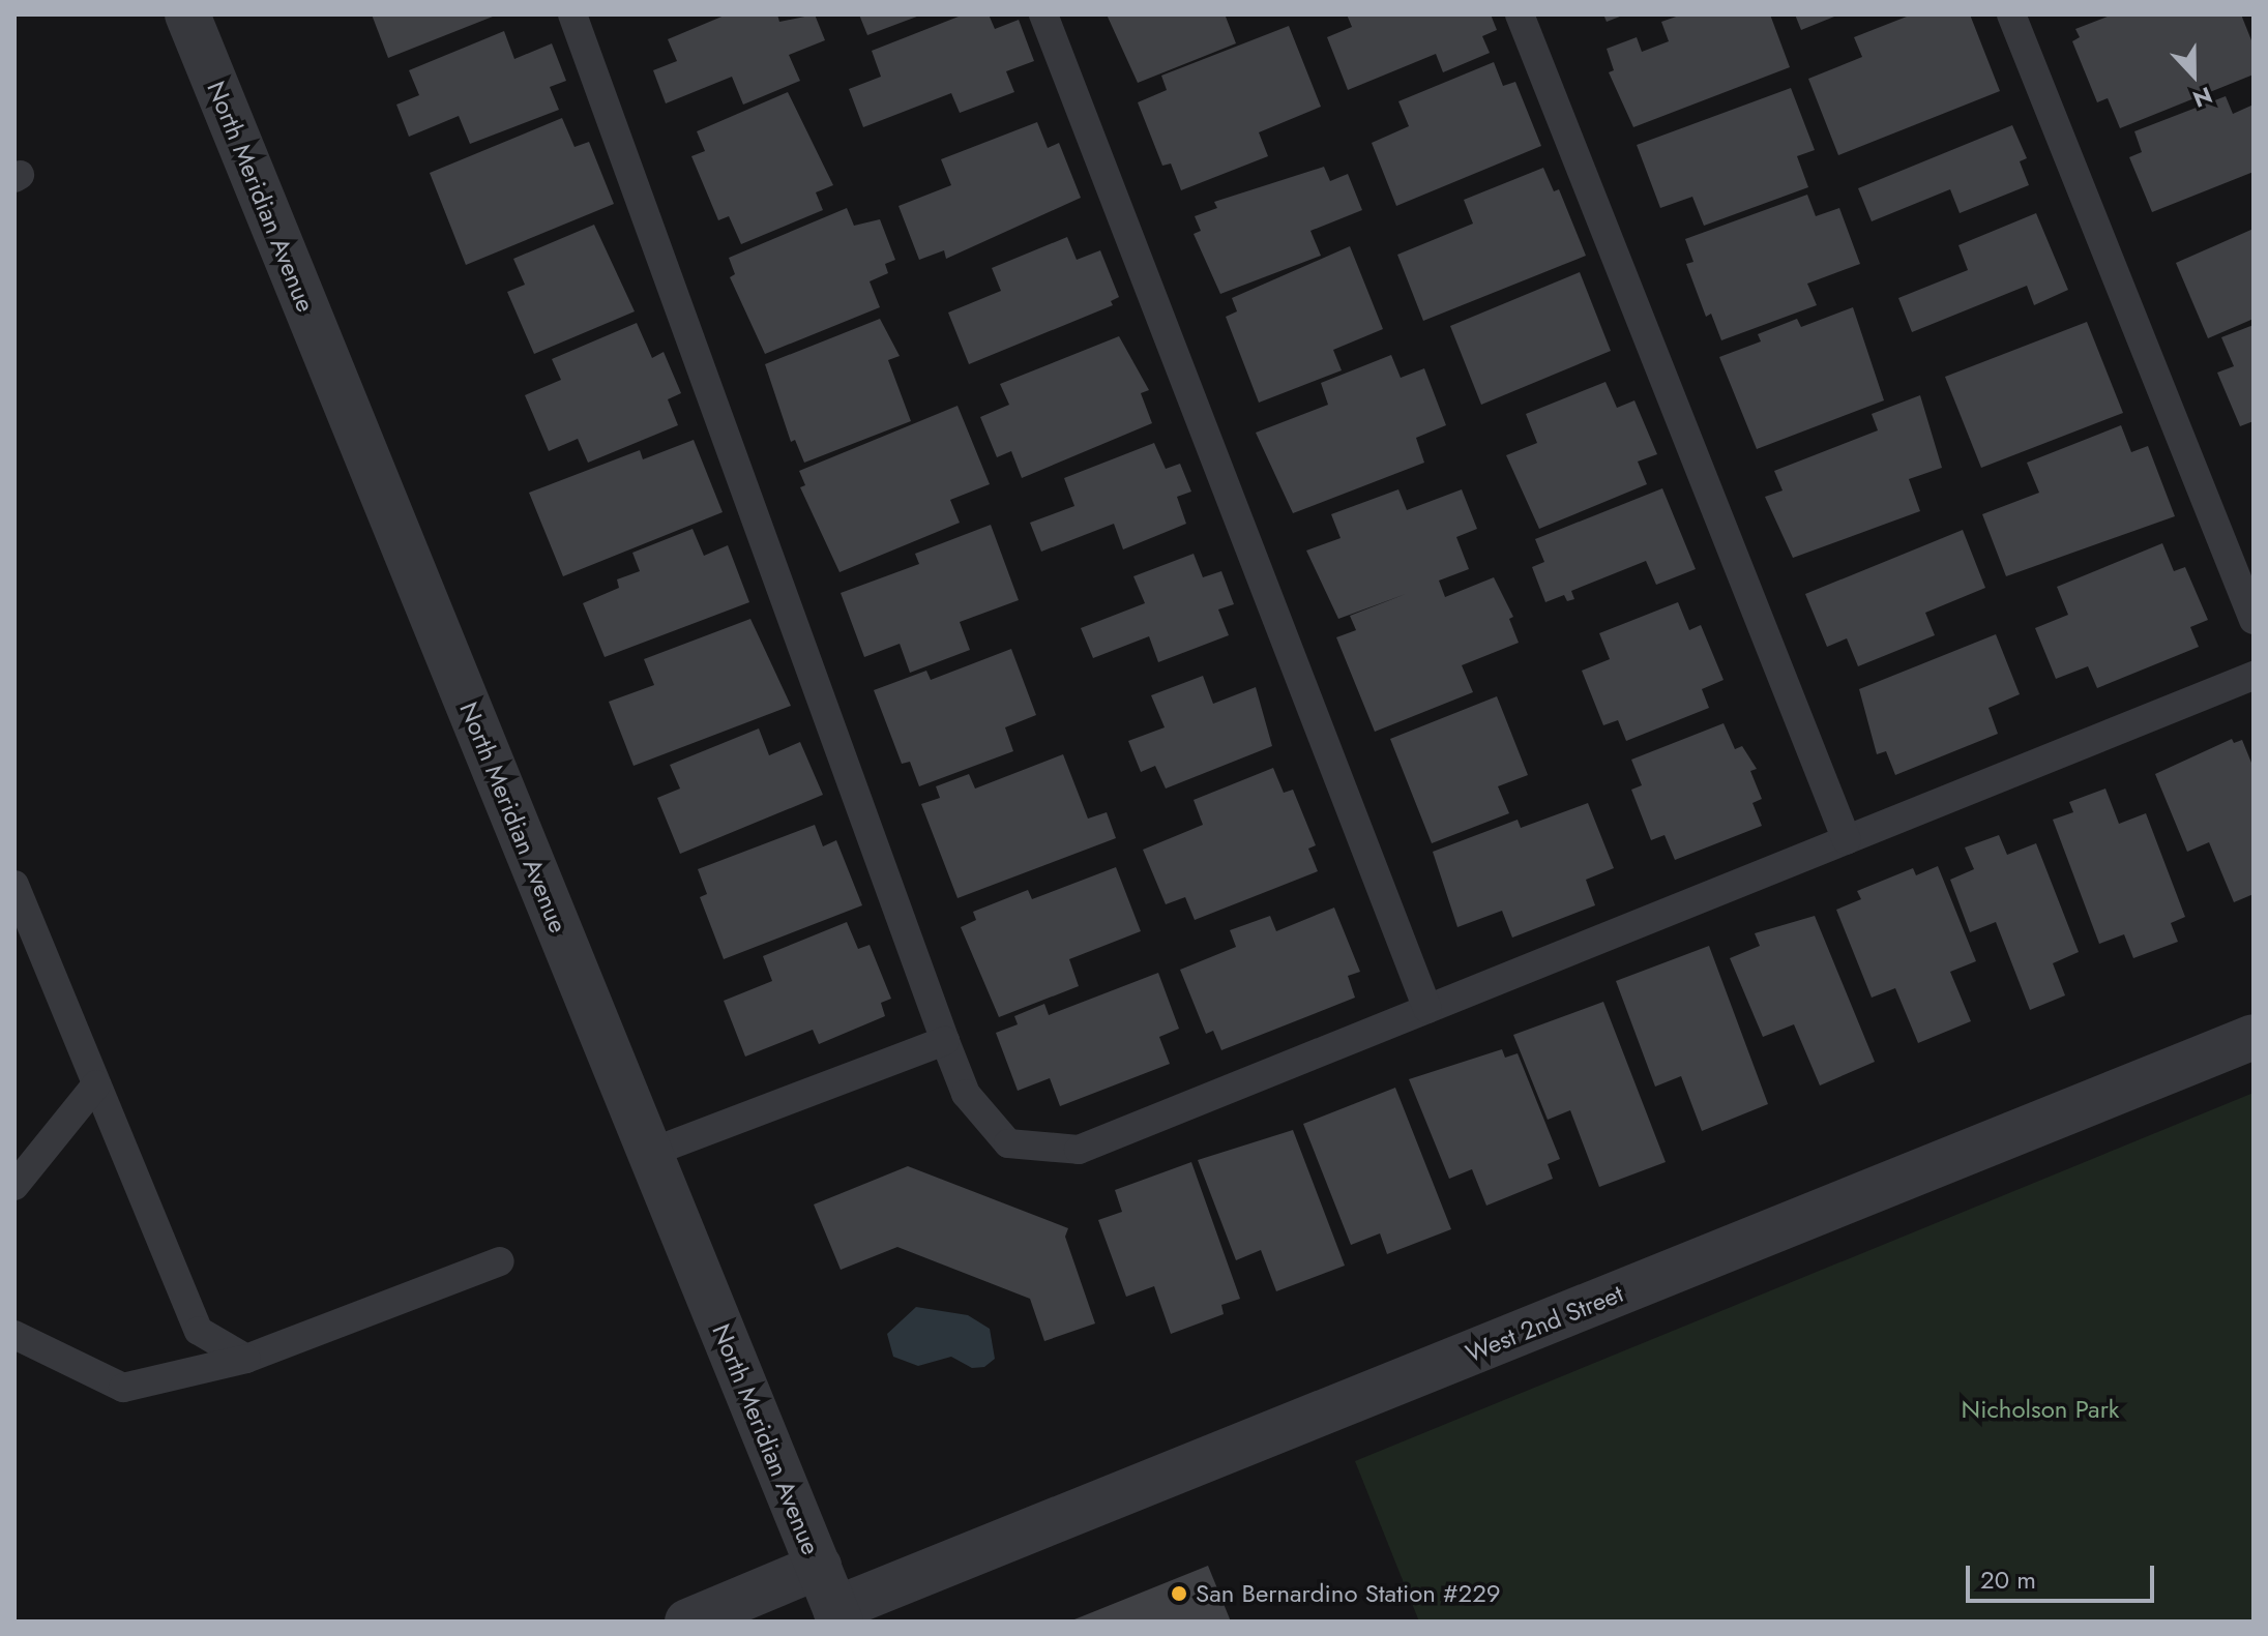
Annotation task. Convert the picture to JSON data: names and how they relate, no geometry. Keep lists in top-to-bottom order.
{
  "streets": {
    "street": ["North Meridian Avenue", "West 2nd Street"]
  },
  "crossings": [
    ["North Meridian Avenue", "West 2nd Street"]
  ],
  "parks": ["Nicholson Park"],
  "places": ["San Bernardino Station #229"],
  "scale_bar": "20 m",
  "north": "bottom"
}
